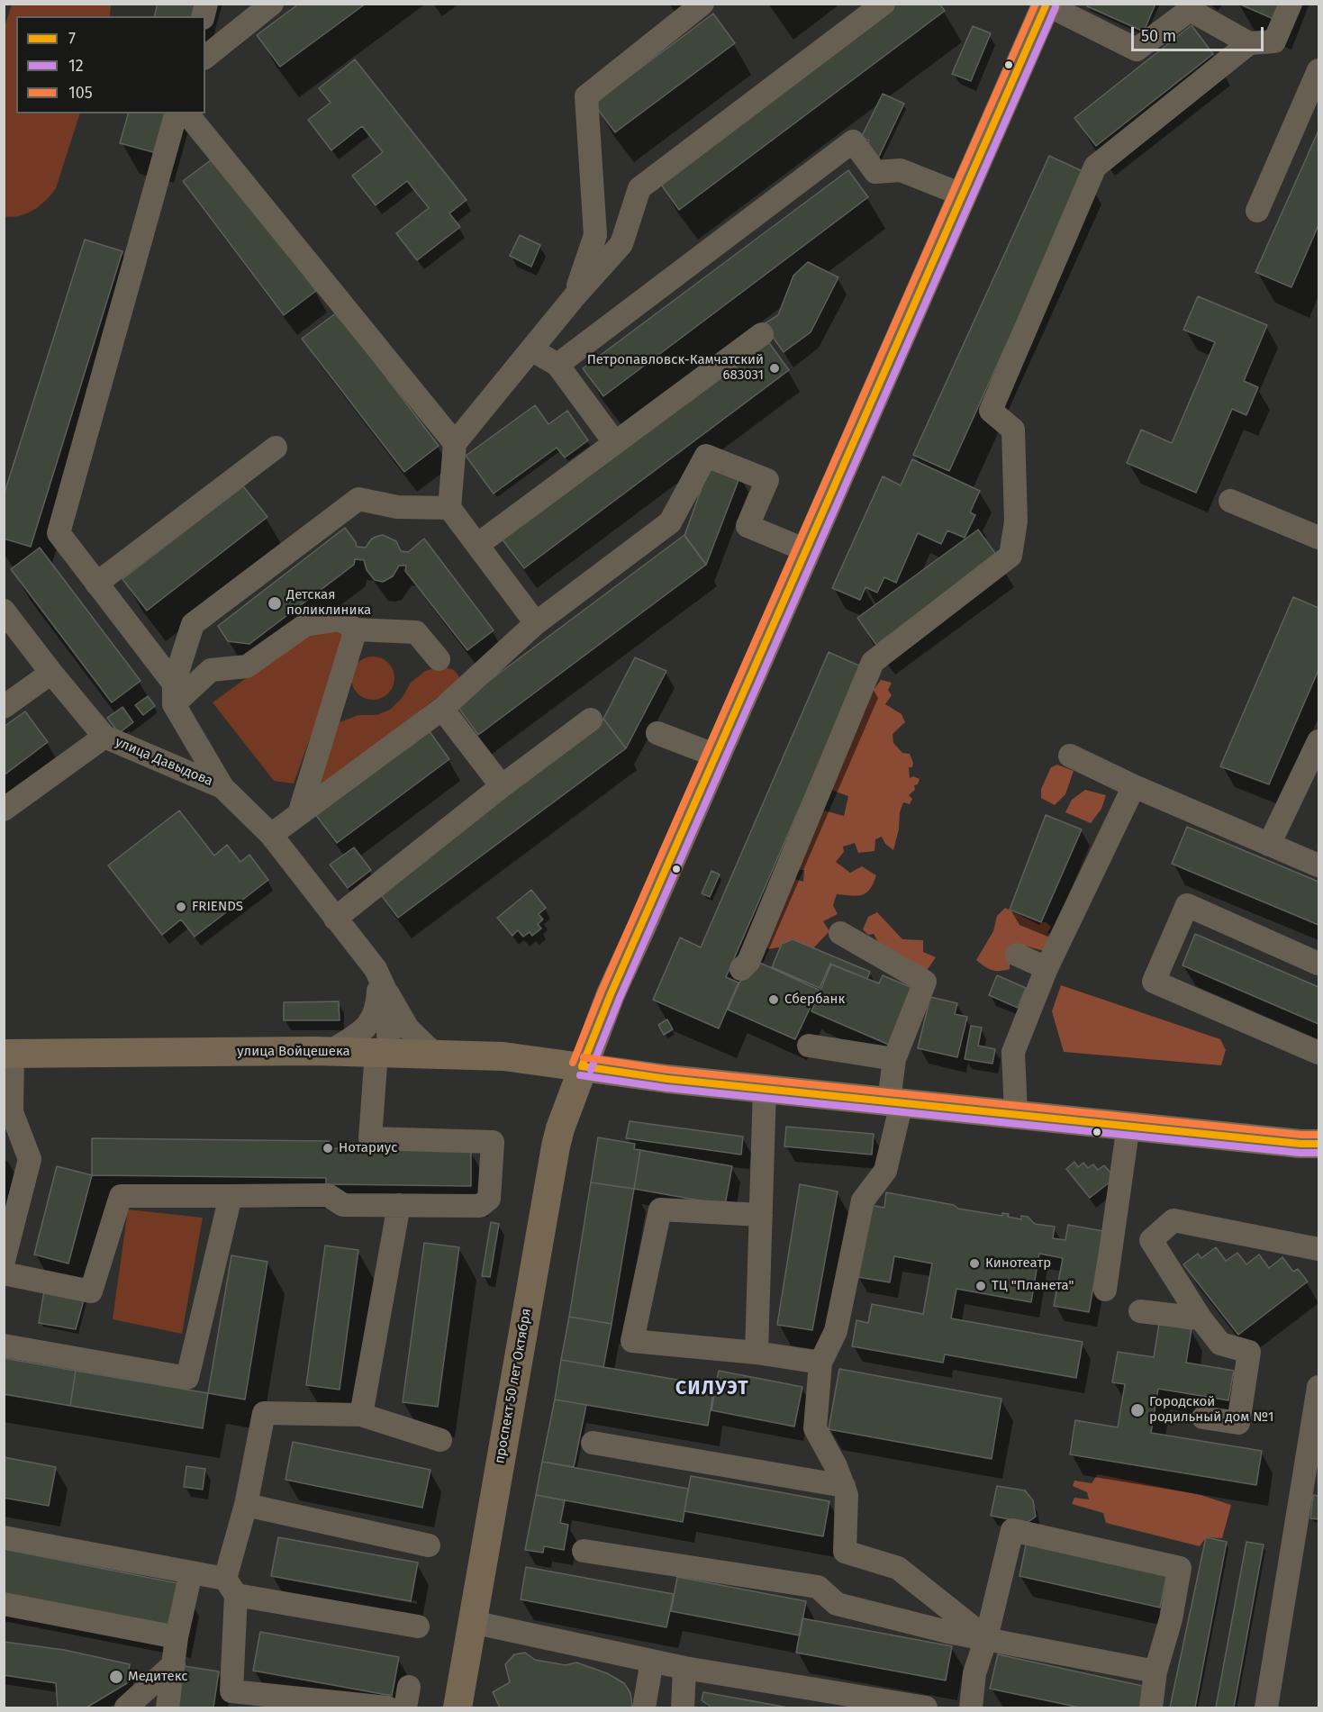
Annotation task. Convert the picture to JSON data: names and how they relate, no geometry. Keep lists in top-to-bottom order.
{
  "streets": {
    "main road": ["улица Войцешека", "проспект 50 лет Октября"],
    "street": ["улица Давыдова"]
  },
  "crossings": [
    ["улица Давыдова", "улица Войцешека"],
    ["улица Войцешека", "проспект 50 лет Октября"]
  ],
  "districts": ["СИЛУЭТ"],
  "places": [
    "Петропавловск-Камчатский 683031",
    "Детская поликлиника",
    "FRIENDS",
    "Сбербанк",
    "Нотариус",
    "Кинотеатр",
    "ТЦ \"Планета\"",
    "Городской родильный дом №1",
    "Медитекс"
  ],
  "lines": ["transit line 7", "transit line 105", "transit line 12"],
  "legend": ["7", "12", "105"],
  "scale_bar": "50 m"
}
